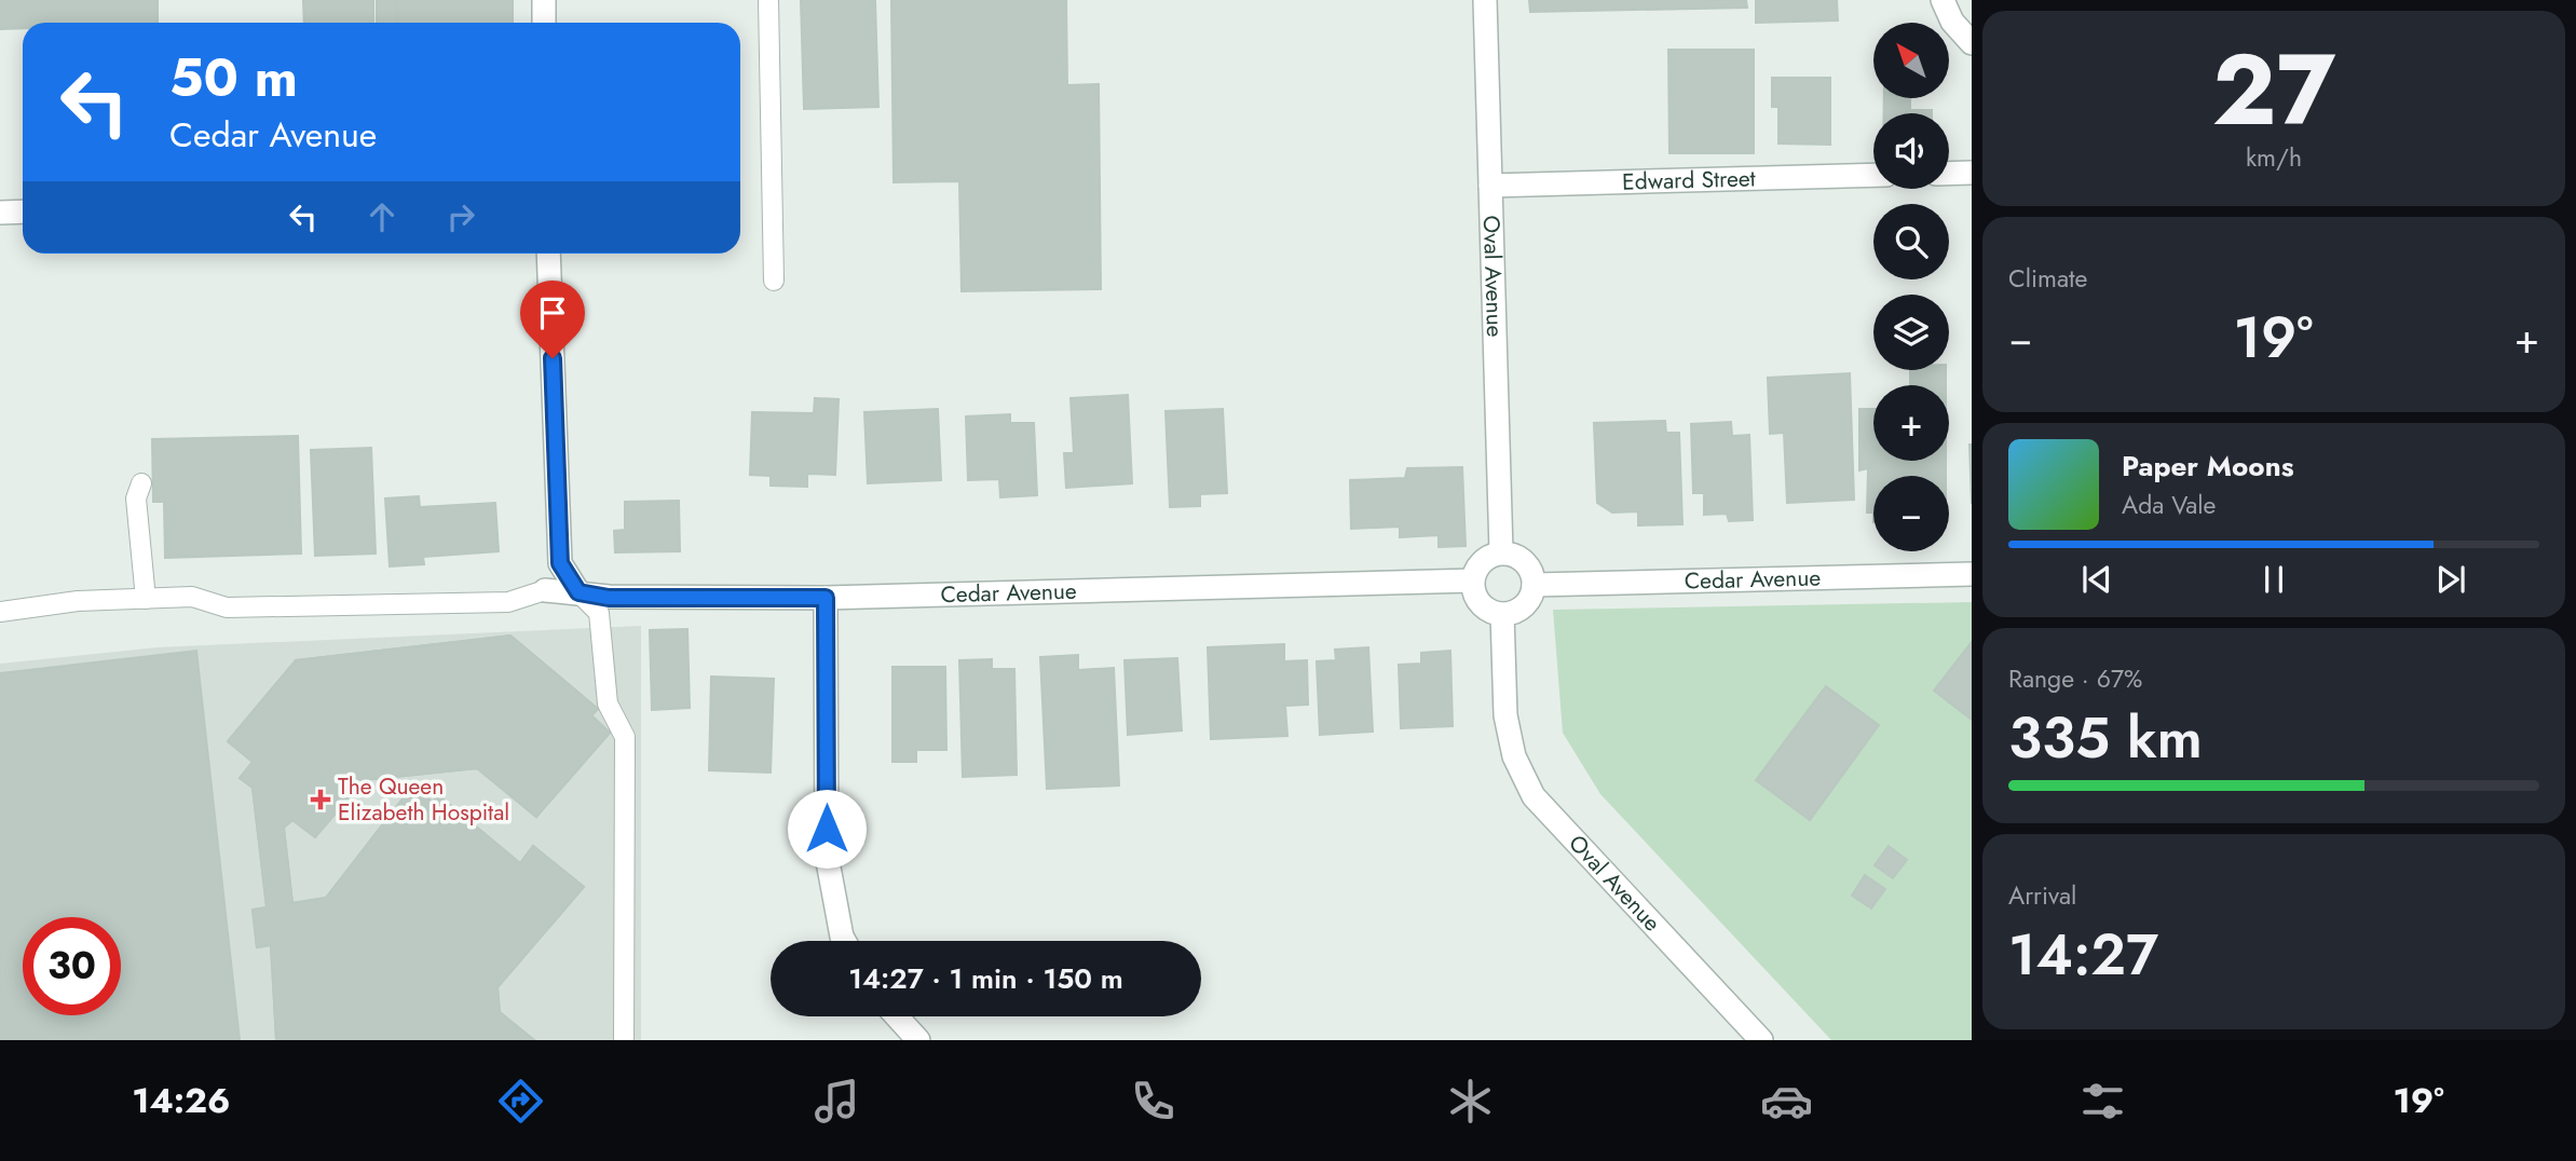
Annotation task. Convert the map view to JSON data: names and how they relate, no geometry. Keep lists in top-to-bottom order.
{
  "streets": {
    "street": ["Edward Street", "Oval Avenue", "Cedar Avenue"]
  },
  "crossings": [
    ["Edward Street", "Oval Avenue"],
    ["Oval Avenue", "Cedar Avenue"]
  ],
  "places": {
    "health": ["The Queen Elizabeth Hospital"]
  },
  "north": "top left",
  "page": {
    "tile": [
      ["27", "km/h"],
      "Climate",
      ["Range · 67%", "335 km"],
      ["Arrival", "14:27"]
    ],
    "map_buttons": ["+", "−"],
    "turn": ["50 m", "Cedar Avenue"],
    "heat": ["−", "19°", "+"],
    "song": ["Paper Moons", "Ada Vale"],
    "limit": "30",
    "trip": "14:27 · 1 min · 150 m",
    "tabs": ["14:26", "19°"]
  }
}
